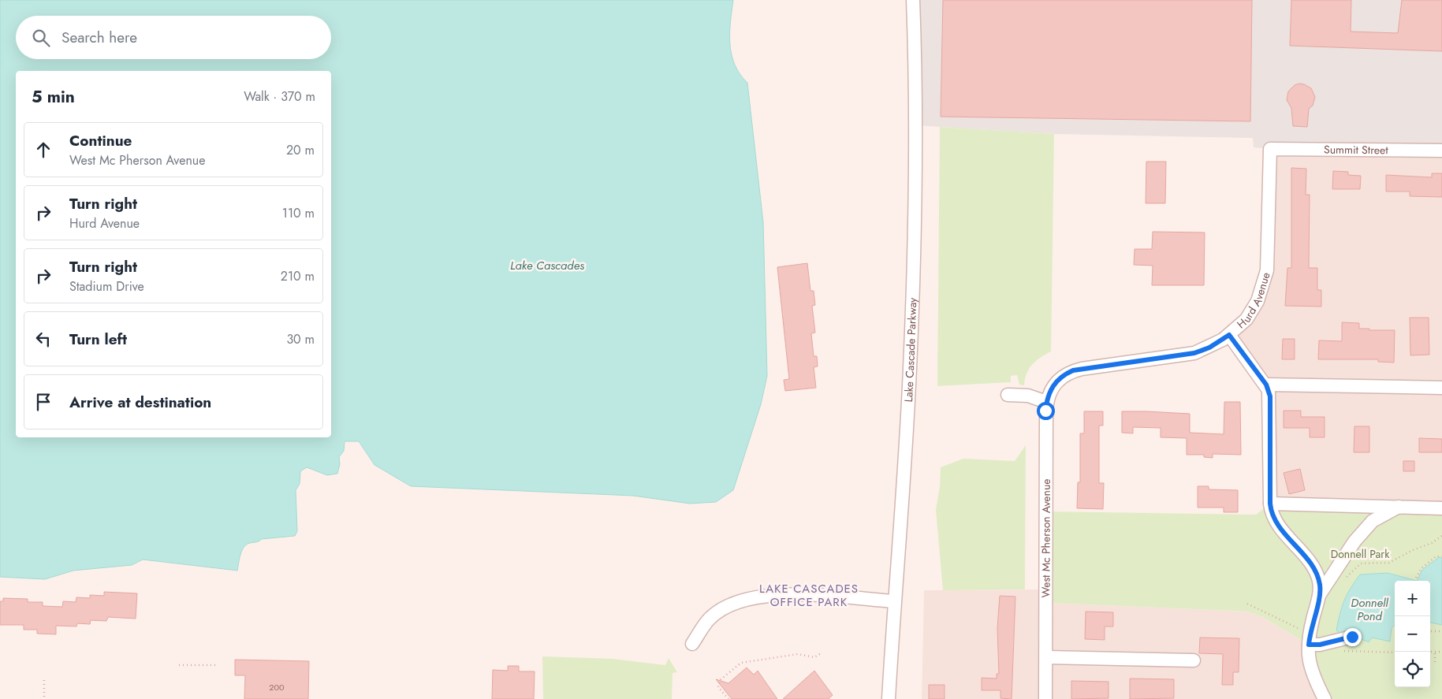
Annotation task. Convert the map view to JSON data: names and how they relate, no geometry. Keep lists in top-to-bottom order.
{
  "streets": {
    "street": [
      "Summit Street",
      "Hurd Avenue",
      "Lake Cascade Parkway",
      "West Mc Pherson Avenue"
    ]
  },
  "crossings": [
    ["Summit Street", "Hurd Avenue"],
    ["Hurd Avenue", "West Mc Pherson Avenue"]
  ],
  "districts": ["LAKE CASCADES OFFICE PARK"],
  "water": ["Lake Cascades", "Donnell Pond"],
  "parks": ["Donnell Park"],
  "house_numbers": ["200"],
  "page": {
    "search": "Search here",
    "heading": ["5 min", "Walk · 370 m"],
    "list": [
      ["Continue", "West Mc Pherson Avenue", "20 m"],
      ["Turn right", "Hurd Avenue", "110 m"],
      ["Turn right", "Stadium Drive", "210 m"],
      ["Turn left", "30 m"],
      "Arrive at destination"
    ],
    "map_buttons": ["+", "−"]
  }
}
